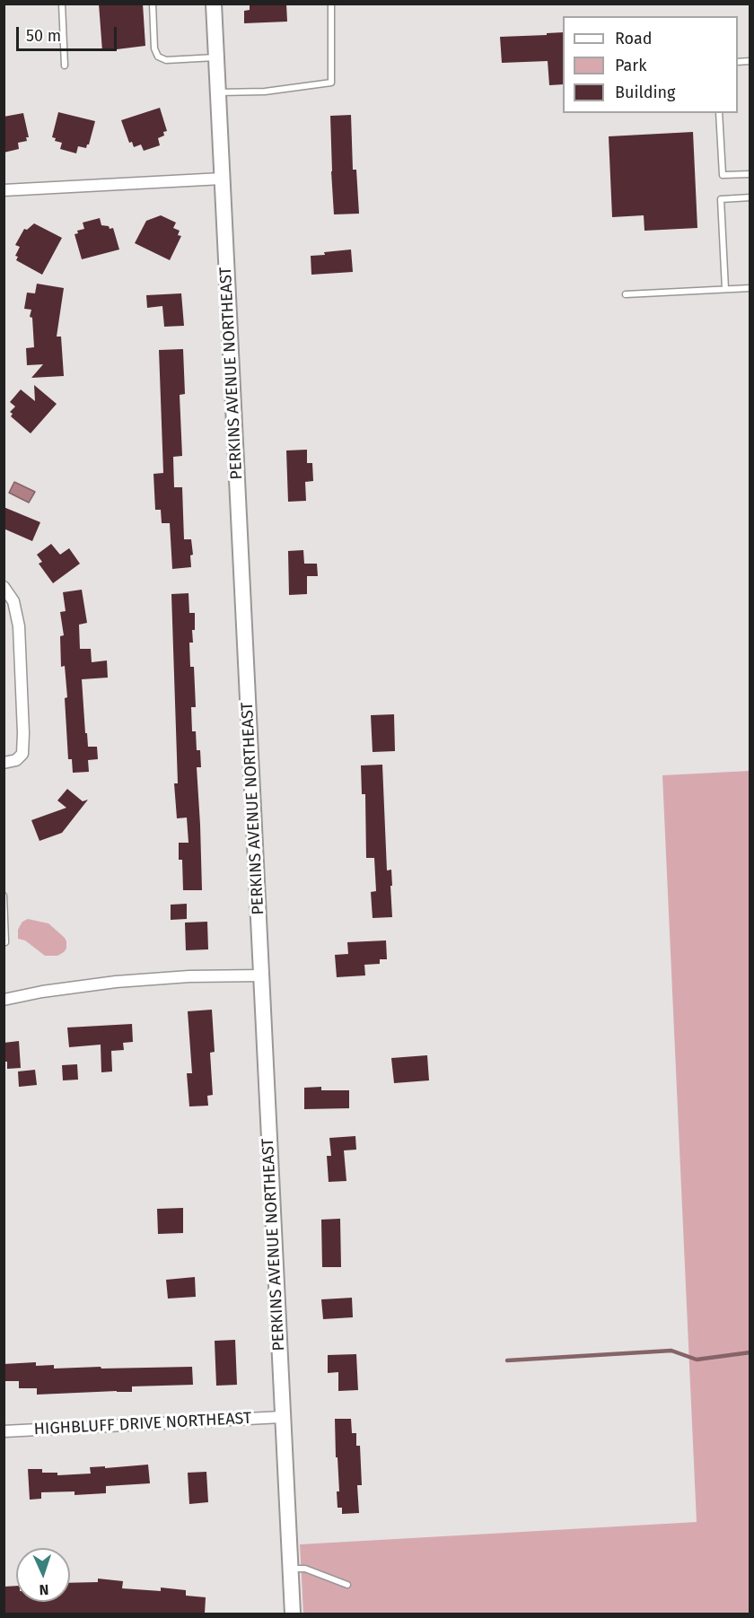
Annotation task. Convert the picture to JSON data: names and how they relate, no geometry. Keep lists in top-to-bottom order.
{
  "streets": {
    "street": ["PERKINS AVENUE NORTHEAST", "HIGHBLUFF DRIVE NORTHEAST"]
  },
  "crossings": [
    ["PERKINS AVENUE NORTHEAST", "HIGHBLUFF DRIVE NORTHEAST"]
  ],
  "legend": ["Road", "Park", "Building"],
  "scale_bar": "50 m",
  "north": "bottom"
}
